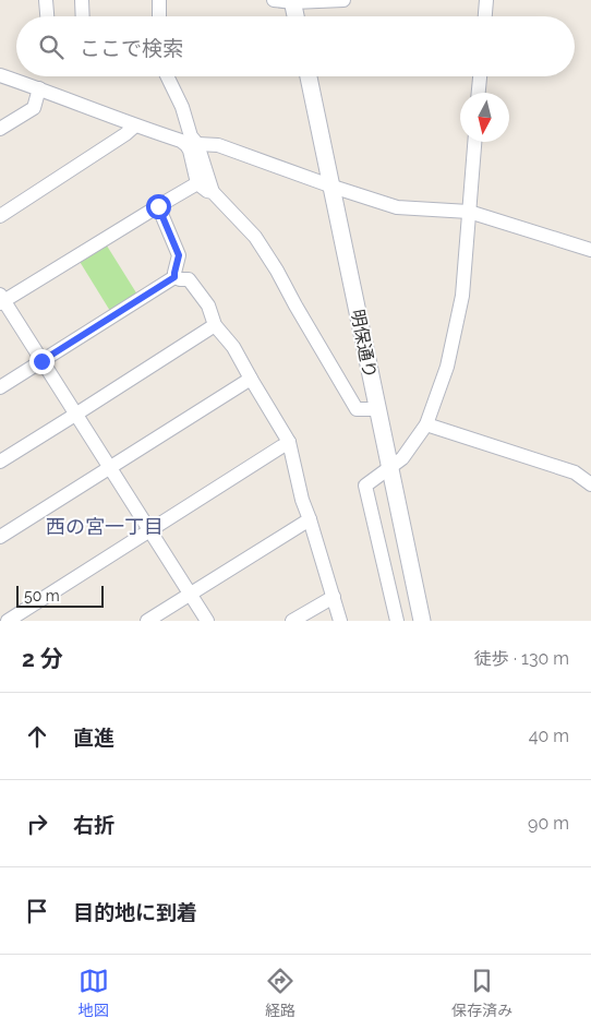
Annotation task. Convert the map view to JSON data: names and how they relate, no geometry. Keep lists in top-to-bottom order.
{
  "streets": {
    "street": ["明保通り"]
  },
  "districts": ["西の宮一丁目"],
  "scale_bar": "50 m",
  "north": "bottom",
  "page": {
    "search": "ここで検索",
    "scale": "50 m",
    "heading": ["2 分", "徒歩 · 130 m"],
    "list": [
      ["直進", "40 m"],
      ["右折", "90 m"],
      "目的地に到着"
    ],
    "nav": ["地図", "経路", "保存済み"]
  }
}
